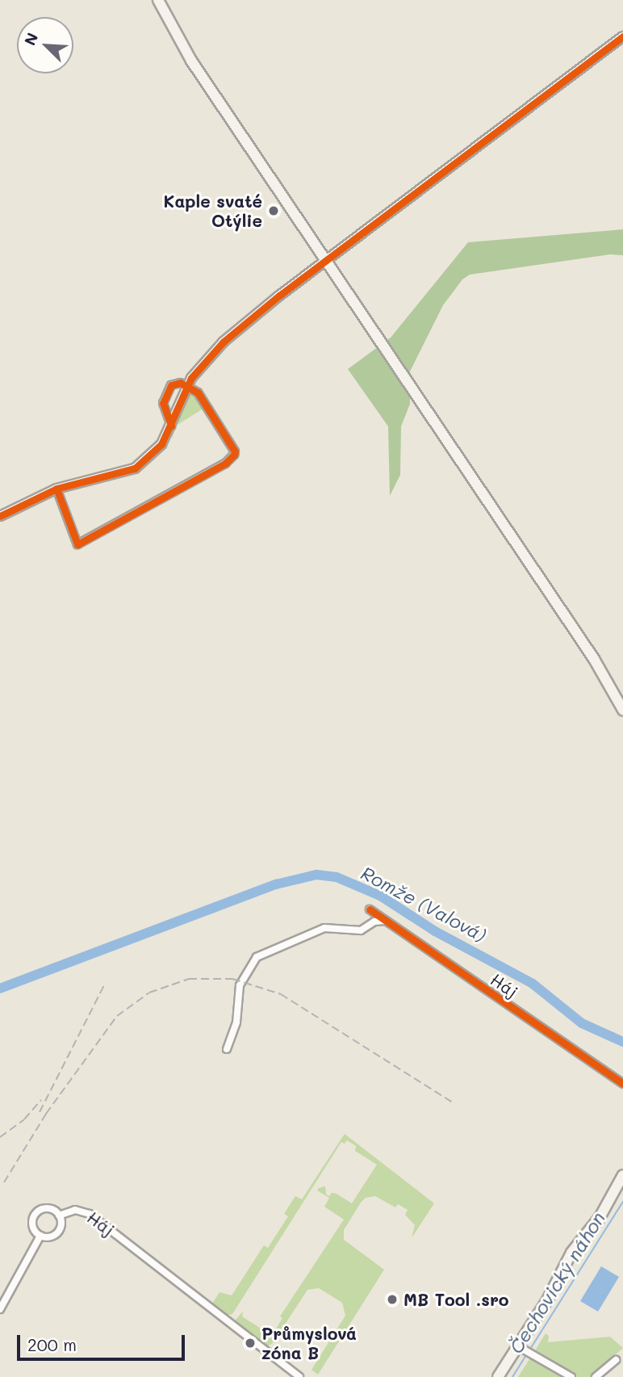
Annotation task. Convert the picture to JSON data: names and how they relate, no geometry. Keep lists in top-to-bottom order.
{
  "streets": {
    "street": ["Háj"]
  },
  "water": ["Romže (Valová)", "Čechovický náhon"],
  "places": ["Kaple svaté Otýlie", "MB Tool .sro", "Průmyslová zóna B"],
  "scale_bar": "200 m",
  "north": "top left"
}
